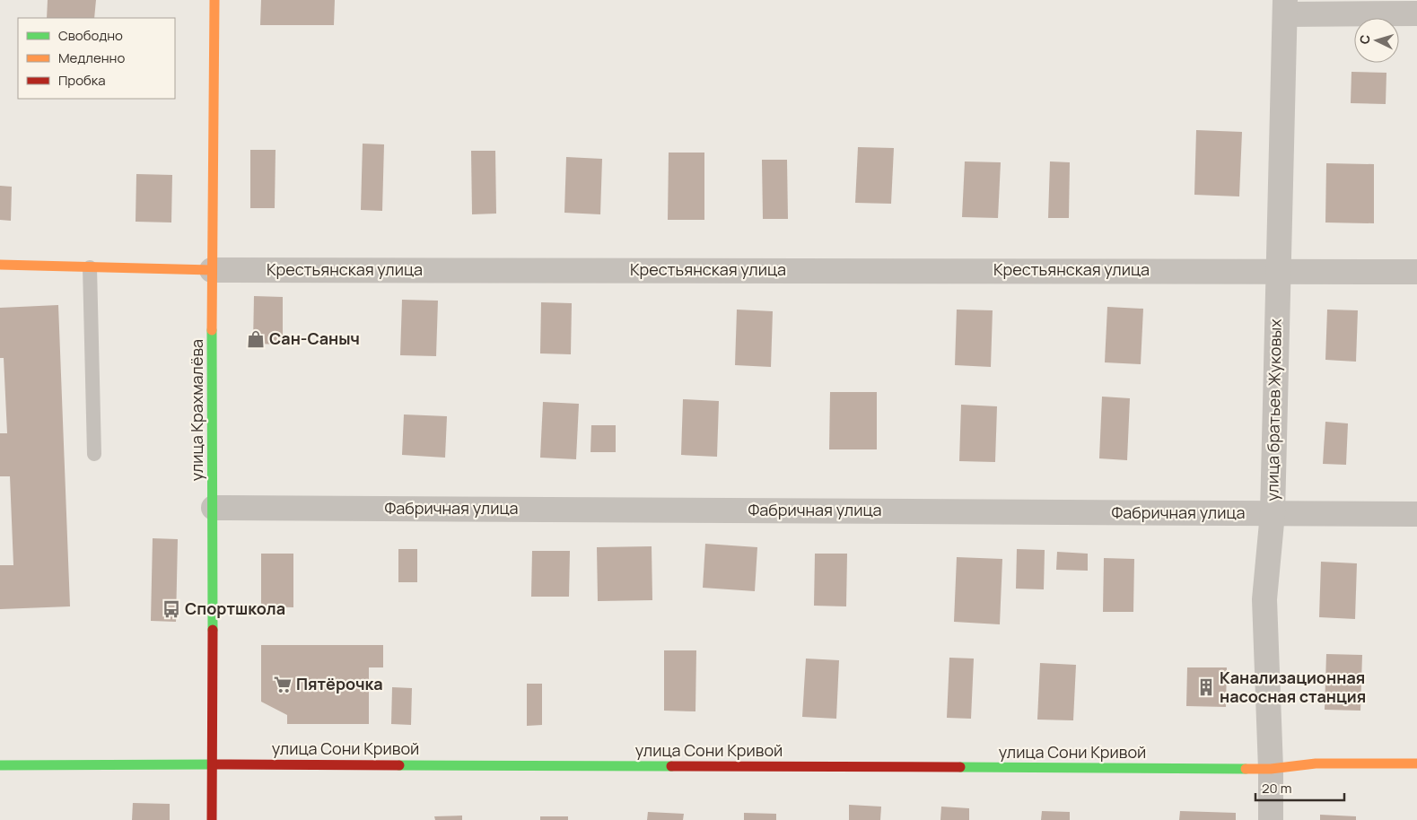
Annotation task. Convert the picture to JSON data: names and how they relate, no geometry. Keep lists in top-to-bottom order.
{
  "streets": {
    "street": [
      "Крестьянская улица",
      "улица Крахмалёва",
      "улица братьев Жуковых",
      "Фабричная улица",
      "улица Сони Кривой"
    ]
  },
  "crossings": [
    ["Крестьянская улица", "улица Крахмалёва"],
    ["Крестьянская улица", "улица братьев Жуковых"],
    ["улица Крахмалёва", "Фабричная улица"],
    ["улица Крахмалёва", "улица Сони Кривой"],
    ["улица братьев Жуковых", "Фабричная улица"],
    ["улица братьев Жуковых", "улица Сони Кривой"]
  ],
  "places": {
    "shop": ["Сан-Саныч"],
    "bus stop": ["Спортшкола"],
    "supermarket": ["Пятёрочка"],
    "building": ["Канализационная насосная станция"]
  },
  "legend": ["Свободно", "Медленно", "Пробка"],
  "scale_bar": "20 m",
  "north": "left"
}
